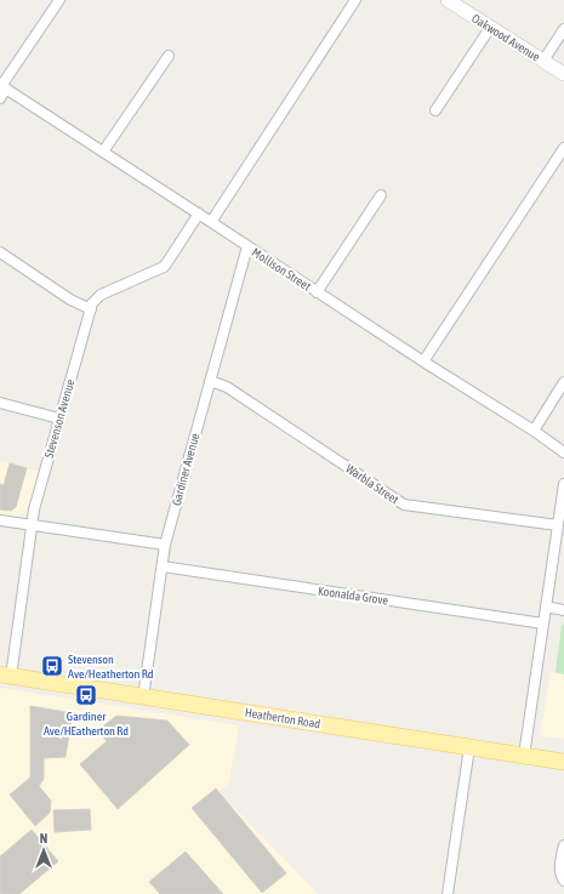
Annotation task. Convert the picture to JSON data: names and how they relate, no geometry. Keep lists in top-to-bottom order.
{
  "streets": {
    "main road": ["Heatherton Road"],
    "street": [
      "Oakwood Avenue",
      "Mollison Street",
      "Stevenson Avenue",
      "Gardiner Avenue",
      "Warbla Street",
      "Koonalda Grove"
    ]
  },
  "crossings": [
    ["Mollison Street", "Stevenson Avenue"],
    ["Mollison Street", "Gardiner Avenue"],
    ["Stevenson Avenue", "Heatherton Road"],
    ["Gardiner Avenue", "Warbla Street"],
    ["Gardiner Avenue", "Koonalda Grove"],
    ["Gardiner Avenue", "Heatherton Road"]
  ],
  "places": {
    "bus stop": ["Stevenson Ave/Heatherton Rd", "Gardiner Ave/HEatherton Rd"]
  },
  "north": "top"
}
